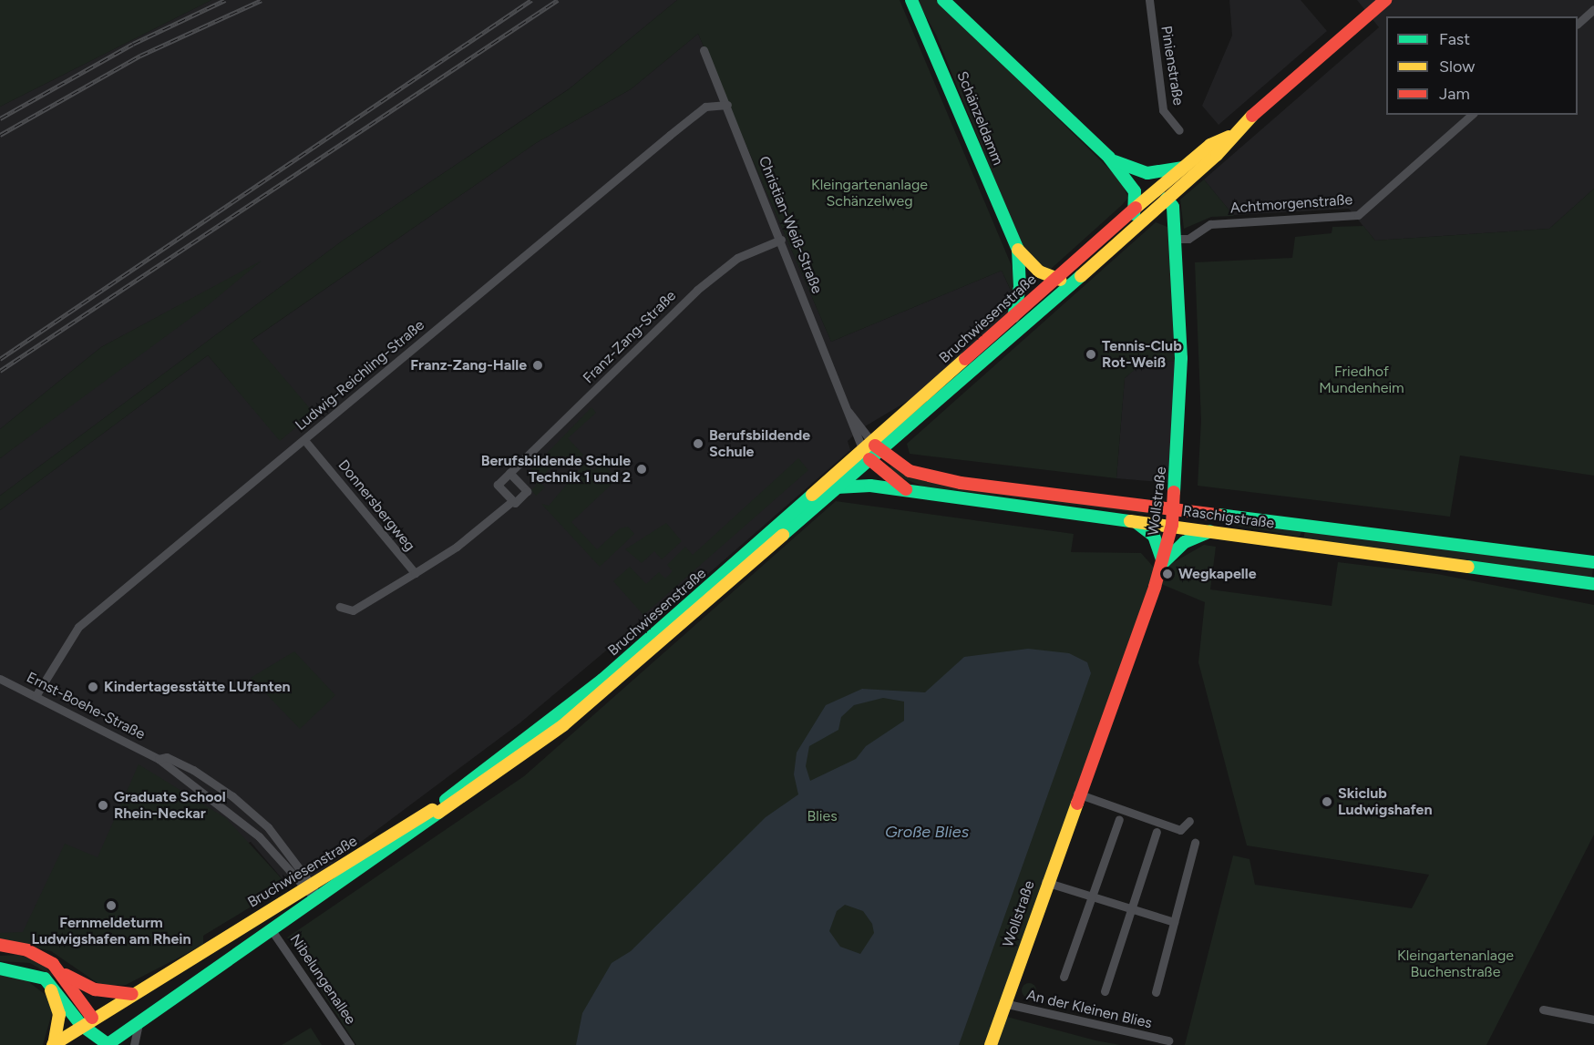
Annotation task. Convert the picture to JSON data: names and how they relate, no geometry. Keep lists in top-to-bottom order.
{
  "streets": {
    "main road": [
      "Schänzeldamm",
      "Bruchwiesenstraße",
      "Wollstraße",
      "Raschigstraße"
    ],
    "street": [
      "Pinienstraße",
      "Achtmorgenstraße",
      "Christian-Weiß-Straße",
      "Franz-Zang-Straße",
      "Ludwig-Reichling-Straße",
      "Donnersbergweg",
      "Ernst-Boehe-Straße",
      "Nibelungenallee",
      "An der Kleinen Blies"
    ]
  },
  "crossings": [
    ["Schänzeldamm", "Bruchwiesenstraße"],
    ["Achtmorgenstraße", "Wollstraße"],
    ["Christian-Weiß-Straße", "Bruchwiesenstraße"],
    ["Christian-Weiß-Straße", "Franz-Zang-Straße"],
    ["Christian-Weiß-Straße", "Ludwig-Reichling-Straße"],
    ["Christian-Weiß-Straße", "Raschigstraße"],
    ["Bruchwiesenstraße", "Wollstraße"],
    ["Bruchwiesenstraße", "Raschigstraße"],
    ["Bruchwiesenstraße", "Ernst-Boehe-Straße"],
    ["Bruchwiesenstraße", "Nibelungenallee"],
    ["Ludwig-Reichling-Straße", "Donnersbergweg"],
    ["Ludwig-Reichling-Straße", "Ernst-Boehe-Straße"],
    ["Wollstraße", "Raschigstraße"],
    ["Wollstraße", "An der Kleinen Blies"]
  ],
  "water": ["Große Blies"],
  "parks": [
    "Kleingartenanlage Schänzelweg",
    "Friedhof Mundenheim",
    "Blies",
    "Kleingartenanlage Buchenstraße"
  ],
  "places": [
    "Tennis-Club Rot-Weiß",
    "Franz-Zang-Halle",
    "Berufsbildende Schule",
    "Berufsbildende Schule Technik 1 und 2",
    "Wegkapelle",
    "Kindertagesstätte LUfanten",
    "Skiclub Ludwigshafen",
    "Graduate School Rhein-Neckar",
    "Fernmeldeturm Ludwigshafen am Rhein"
  ],
  "legend": ["Fast", "Slow", "Jam"]
}
